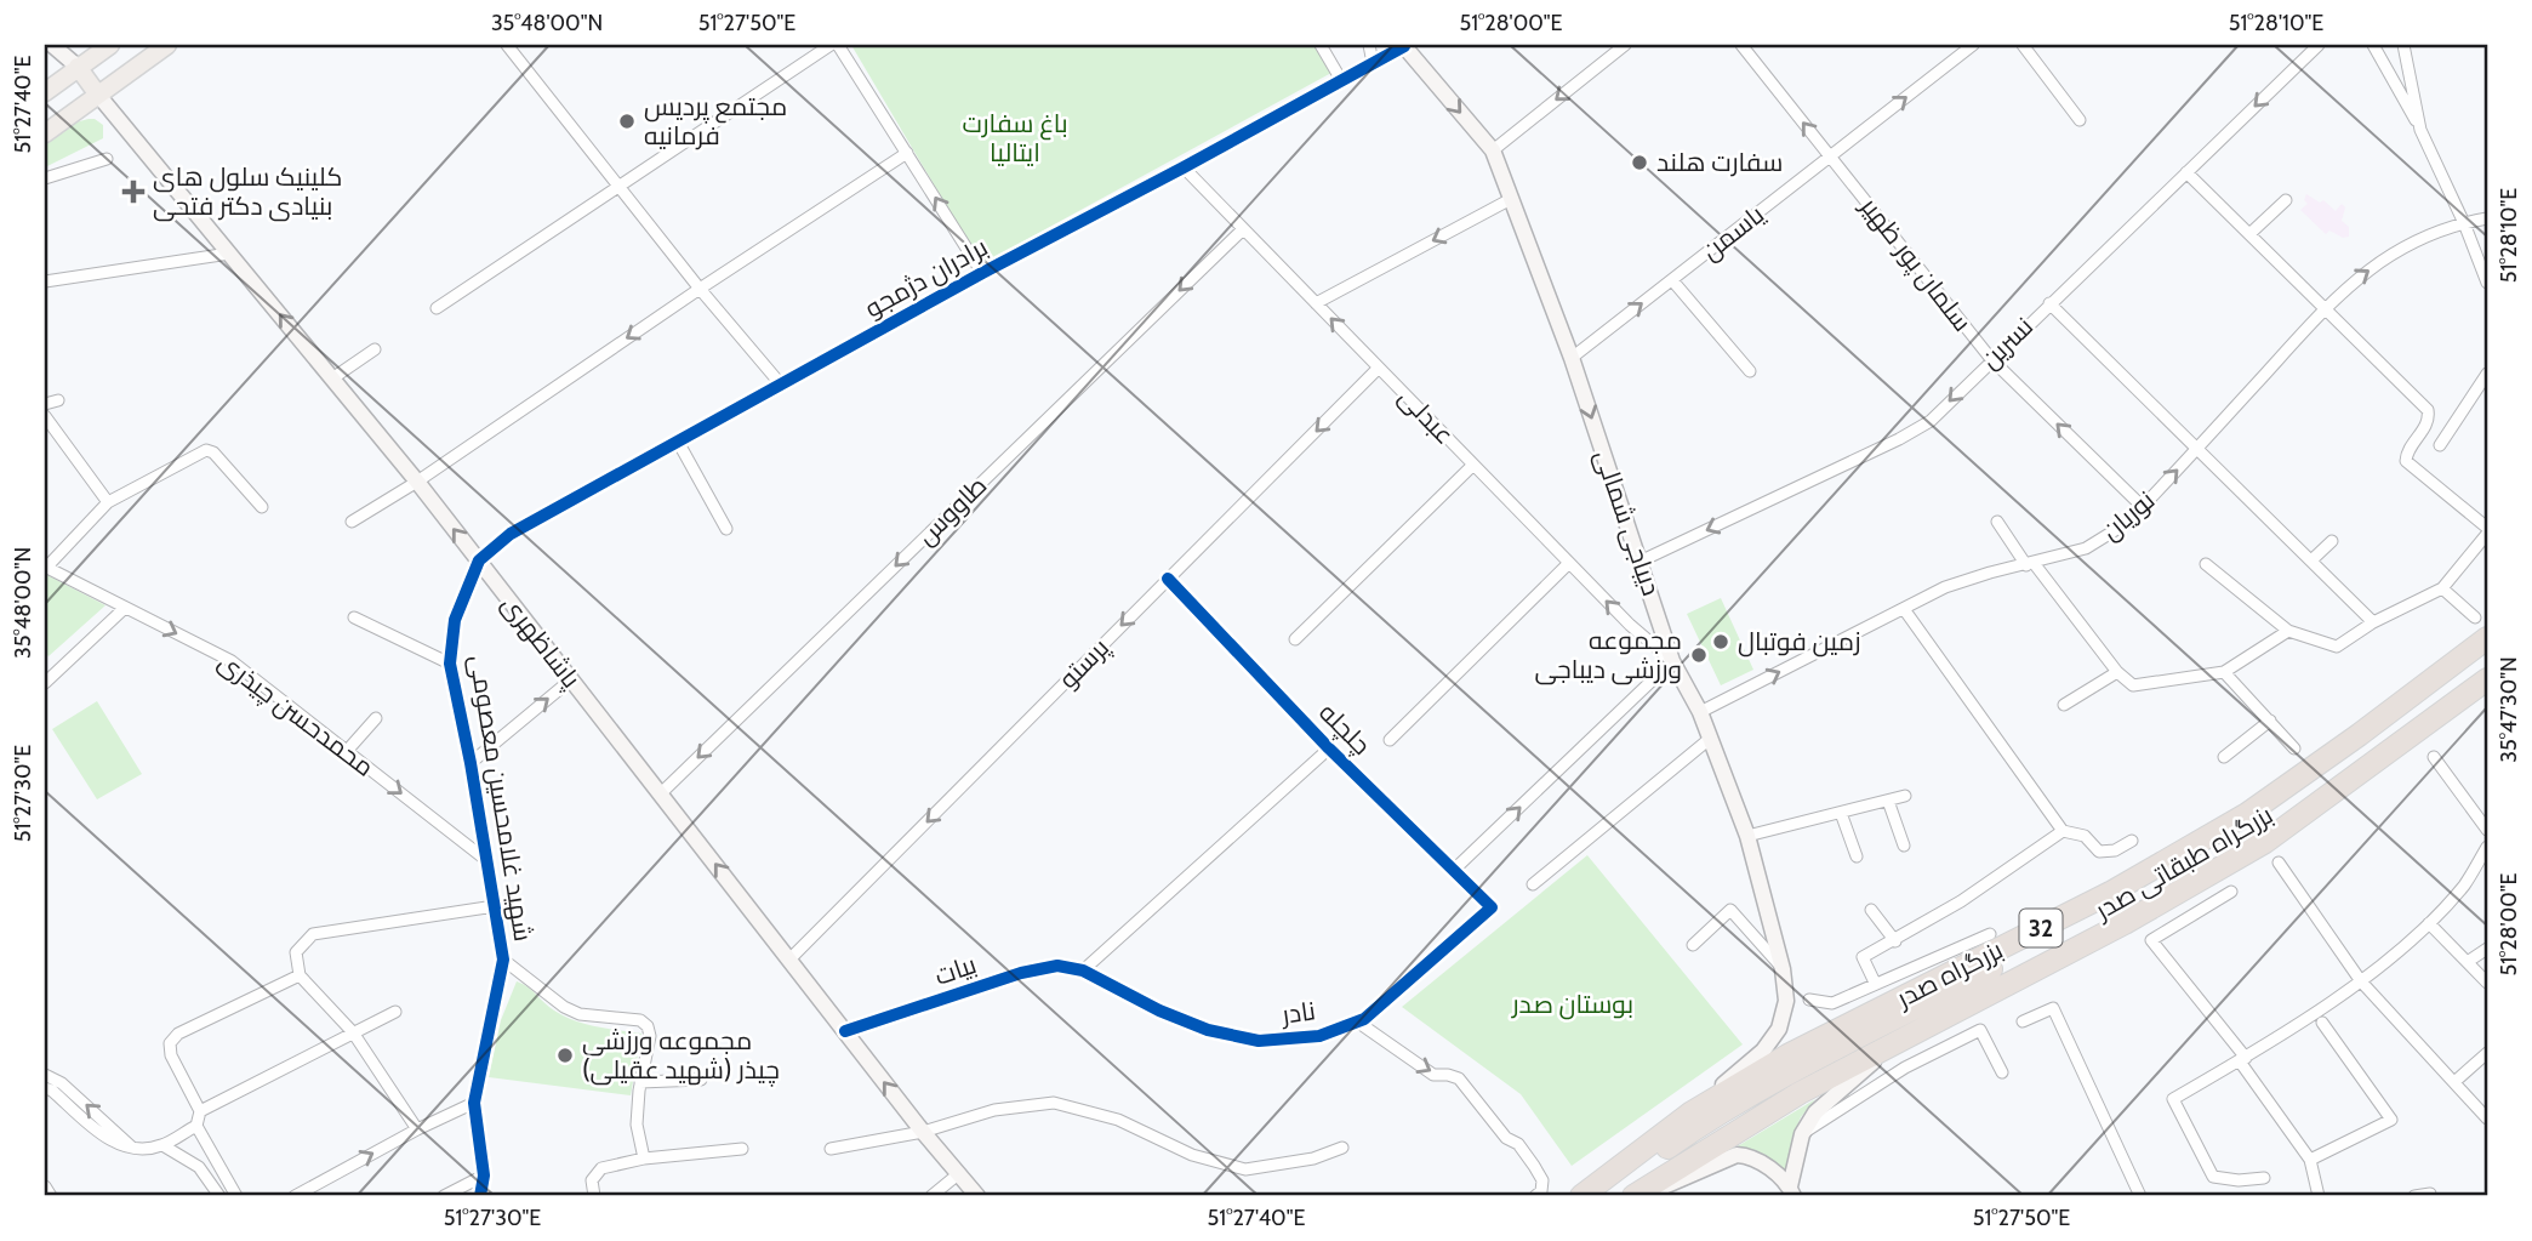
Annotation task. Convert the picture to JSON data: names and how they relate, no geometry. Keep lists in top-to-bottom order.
{
  "streets": {
    "highway": ["بزرگراه طبقاتی صدر", "32", "بزرگراه صدر"],
    "main road": ["دیباجی شمالی", "پاشاظهری"],
    "street": [
      "یاسمن",
      "سلمان پور ظهیر",
      "برادران دژمجو",
      "نسرین",
      "عبدلی",
      "طاووس",
      "نوریان",
      "پرستو",
      "محمدحسن چیذری",
      "چلچله",
      "شهید غلامحسین معصومی",
      "بیات",
      "نادر"
    ]
  },
  "crossings": [
    ["یاسمن", "سلمان پور ظهیر"],
    ["یاسمن", "دیباجی شمالی"],
    ["سلمان پور ظهیر", "نسرین"],
    ["سلمان پور ظهیر", "نوریان"],
    ["برادران دژمجو", "عبدلی"],
    ["برادران دژمجو", "دیباجی شمالی"],
    ["برادران دژمجو", "پاشاظهری"],
    ["برادران دژمجو", "شهید غلامحسین معصومی"],
    ["نسرین", "دیباجی شمالی"],
    ["عبدلی", "طاووس"],
    ["عبدلی", "دیباجی شمالی"],
    ["عبدلی", "پرستو"],
    ["طاووس", "پاشاظهری"],
    ["نوریان", "دیباجی شمالی"],
    ["دیباجی شمالی", "بزرگراه صدر"],
    ["پاشاظهری", "پرستو"],
    ["پاشاظهری", "شهید غلامحسین معصومی"],
    ["پاشاظهری", "بیات"],
    ["پرستو", "چلچله"],
    ["محمدحسن چیذری", "شهید غلامحسین معصومی"],
    ["چلچله", "نادر"],
    ["بزرگراه طبقاتی صدر", "بزرگراه صدر"],
    ["بیات", "نادر"]
  ],
  "one_way": [
    "یاسمن",
    "نسرین",
    "طاووس",
    "نوریان",
    "پاشاظهری",
    "پرستو",
    "محمدحسن چیذری"
  ],
  "parks": ["باغ سفارت ایتالیا", "بوستان صدر"],
  "places": {
    "other": [
      "مجتمع پردیس فرمانیه",
      "سفارت هلند",
      "زمین فوتبال",
      "مجموعه ورزشی دیباجی",
      "مجموعه ورزشی چیذر (شهید عقیلی)"
    ],
    "health": ["کلینیک سلول های بنیادی دکتر فتحی"]
  },
  "coordinates": [
    "35°48'00\"N",
    "51°27'50\"E",
    "51°28'00\"E",
    "51°28'10\"E",
    "51°27'40\"E",
    "35°47'30\"N",
    "51°27'30\"E"
  ]
}
